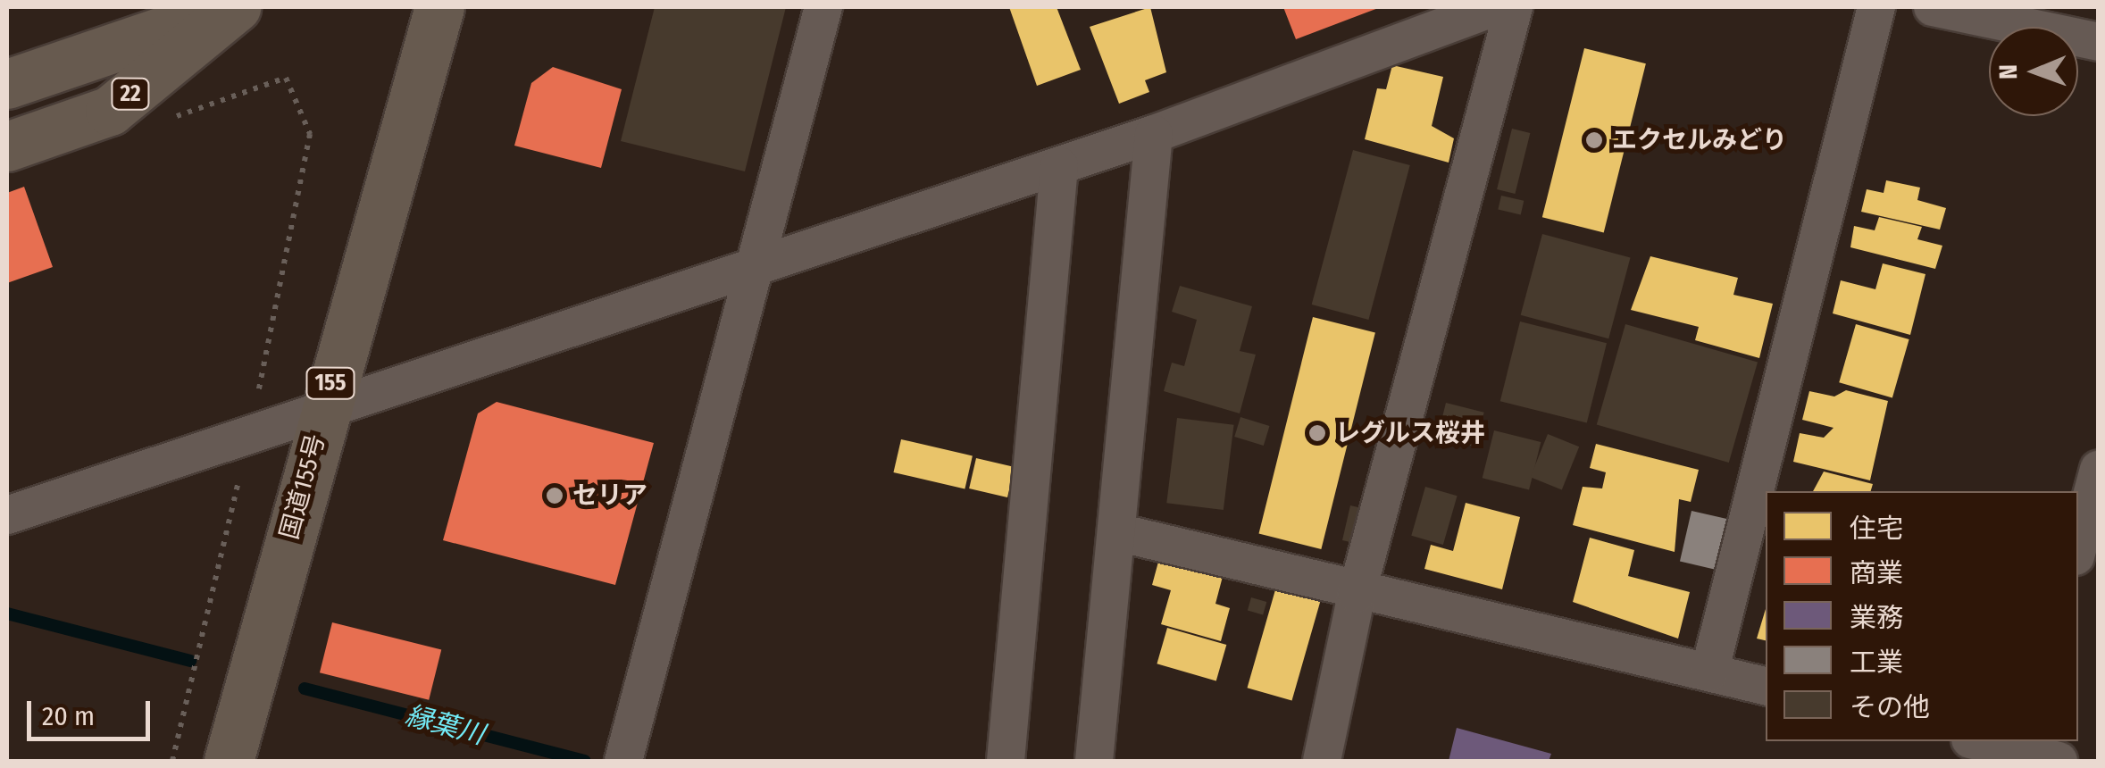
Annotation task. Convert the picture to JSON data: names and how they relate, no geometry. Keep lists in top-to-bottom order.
{
  "streets": {
    "highway": ["22", "155", "国道155号"]
  },
  "water": ["縁葉川"],
  "places": ["エクセルみどり", "レグルス桜井", "セリア"],
  "legend": [
    "住宅",
    "商業",
    "業務",
    "工業",
    "その他"
  ],
  "scale_bar": "20 m",
  "north": "left"
}
